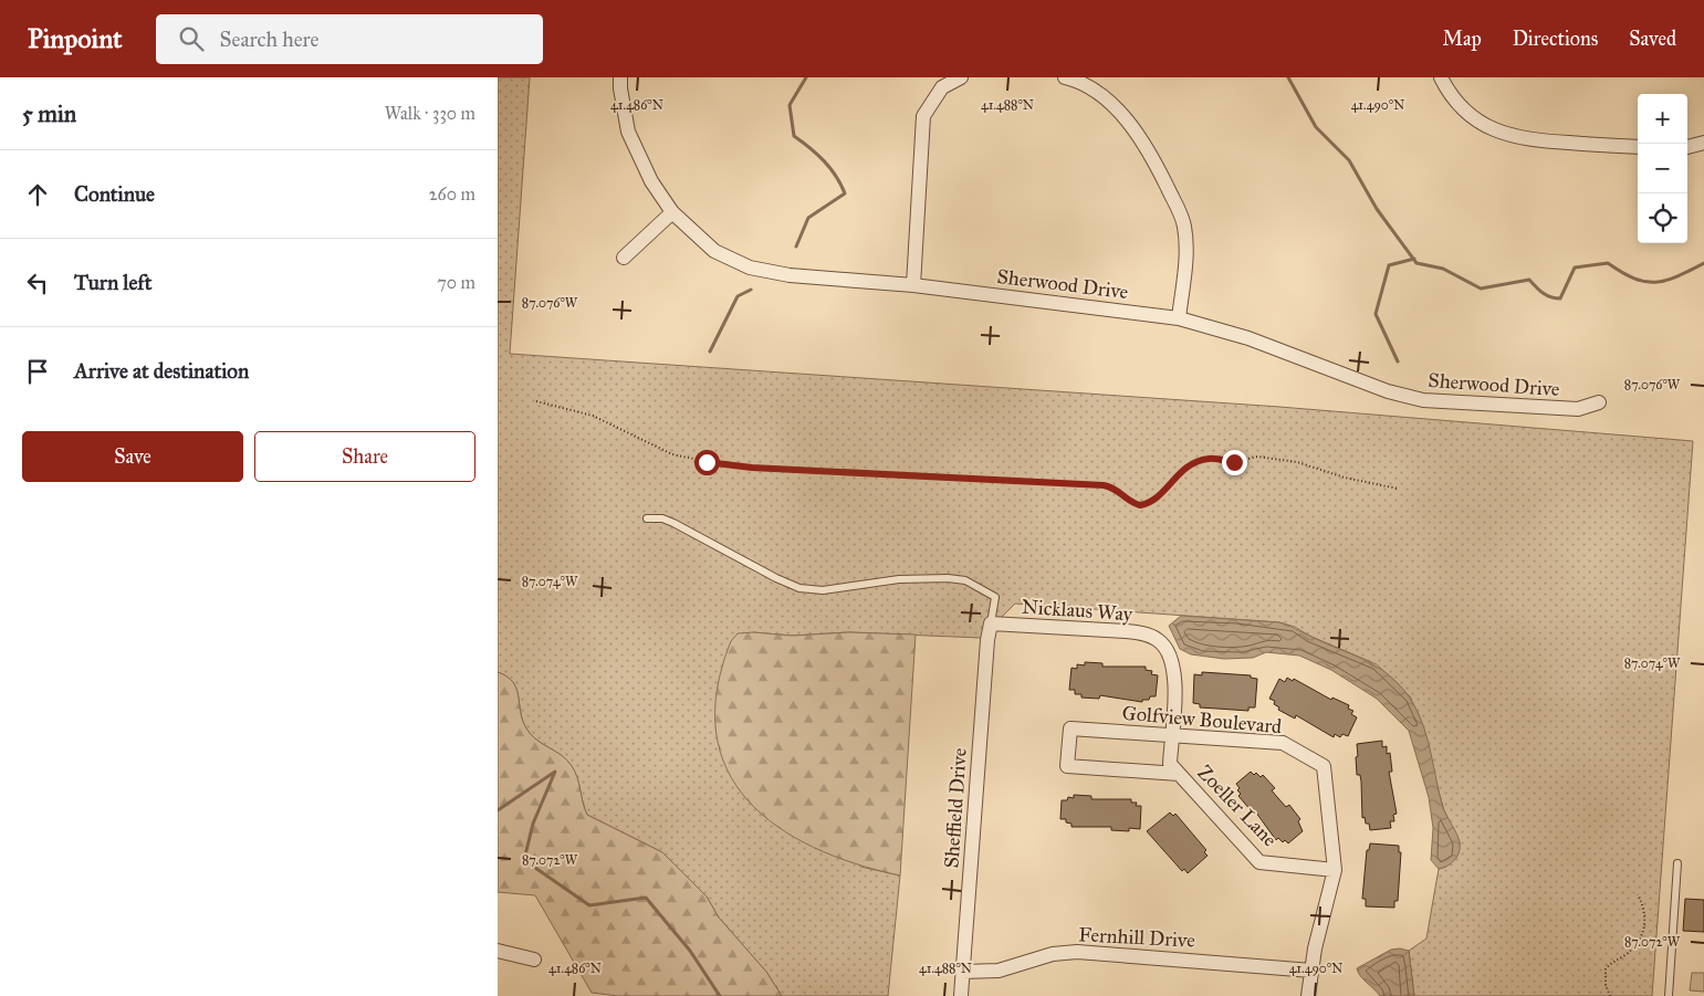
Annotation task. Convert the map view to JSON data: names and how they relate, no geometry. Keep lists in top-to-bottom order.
{
  "streets": {
    "street": [
      "Sherwood Drive",
      "Nicklaus Way",
      "Golfview Boulevard",
      "Zoeller Lane",
      "Sheffield Drive",
      "Fernhill Drive"
    ]
  },
  "crossings": [
    ["Nicklaus Way", "Golfview Boulevard"],
    ["Nicklaus Way", "Zoeller Lane"],
    ["Nicklaus Way", "Sheffield Drive"],
    ["Golfview Boulevard", "Zoeller Lane"],
    ["Golfview Boulevard", "Fernhill Drive"],
    ["Sheffield Drive", "Fernhill Drive"]
  ],
  "page": {
    "header": "Pinpoint",
    "search": "Search here",
    "nav": ["Map", "Directions", "Saved"],
    "heading": ["5 min", "Walk · 330 m"],
    "map_buttons": ["+", "−"],
    "list": [
      ["Continue", "260 m"],
      ["Turn left", "70 m"],
      "Arrive at destination"
    ],
    "buttons": ["Save", "Share"]
  },
  "coordinates": [
    "41.486°N",
    "41.488°N",
    "41.490°N",
    "87.076°W",
    "87.074°W",
    "87.072°W"
  ]
}
